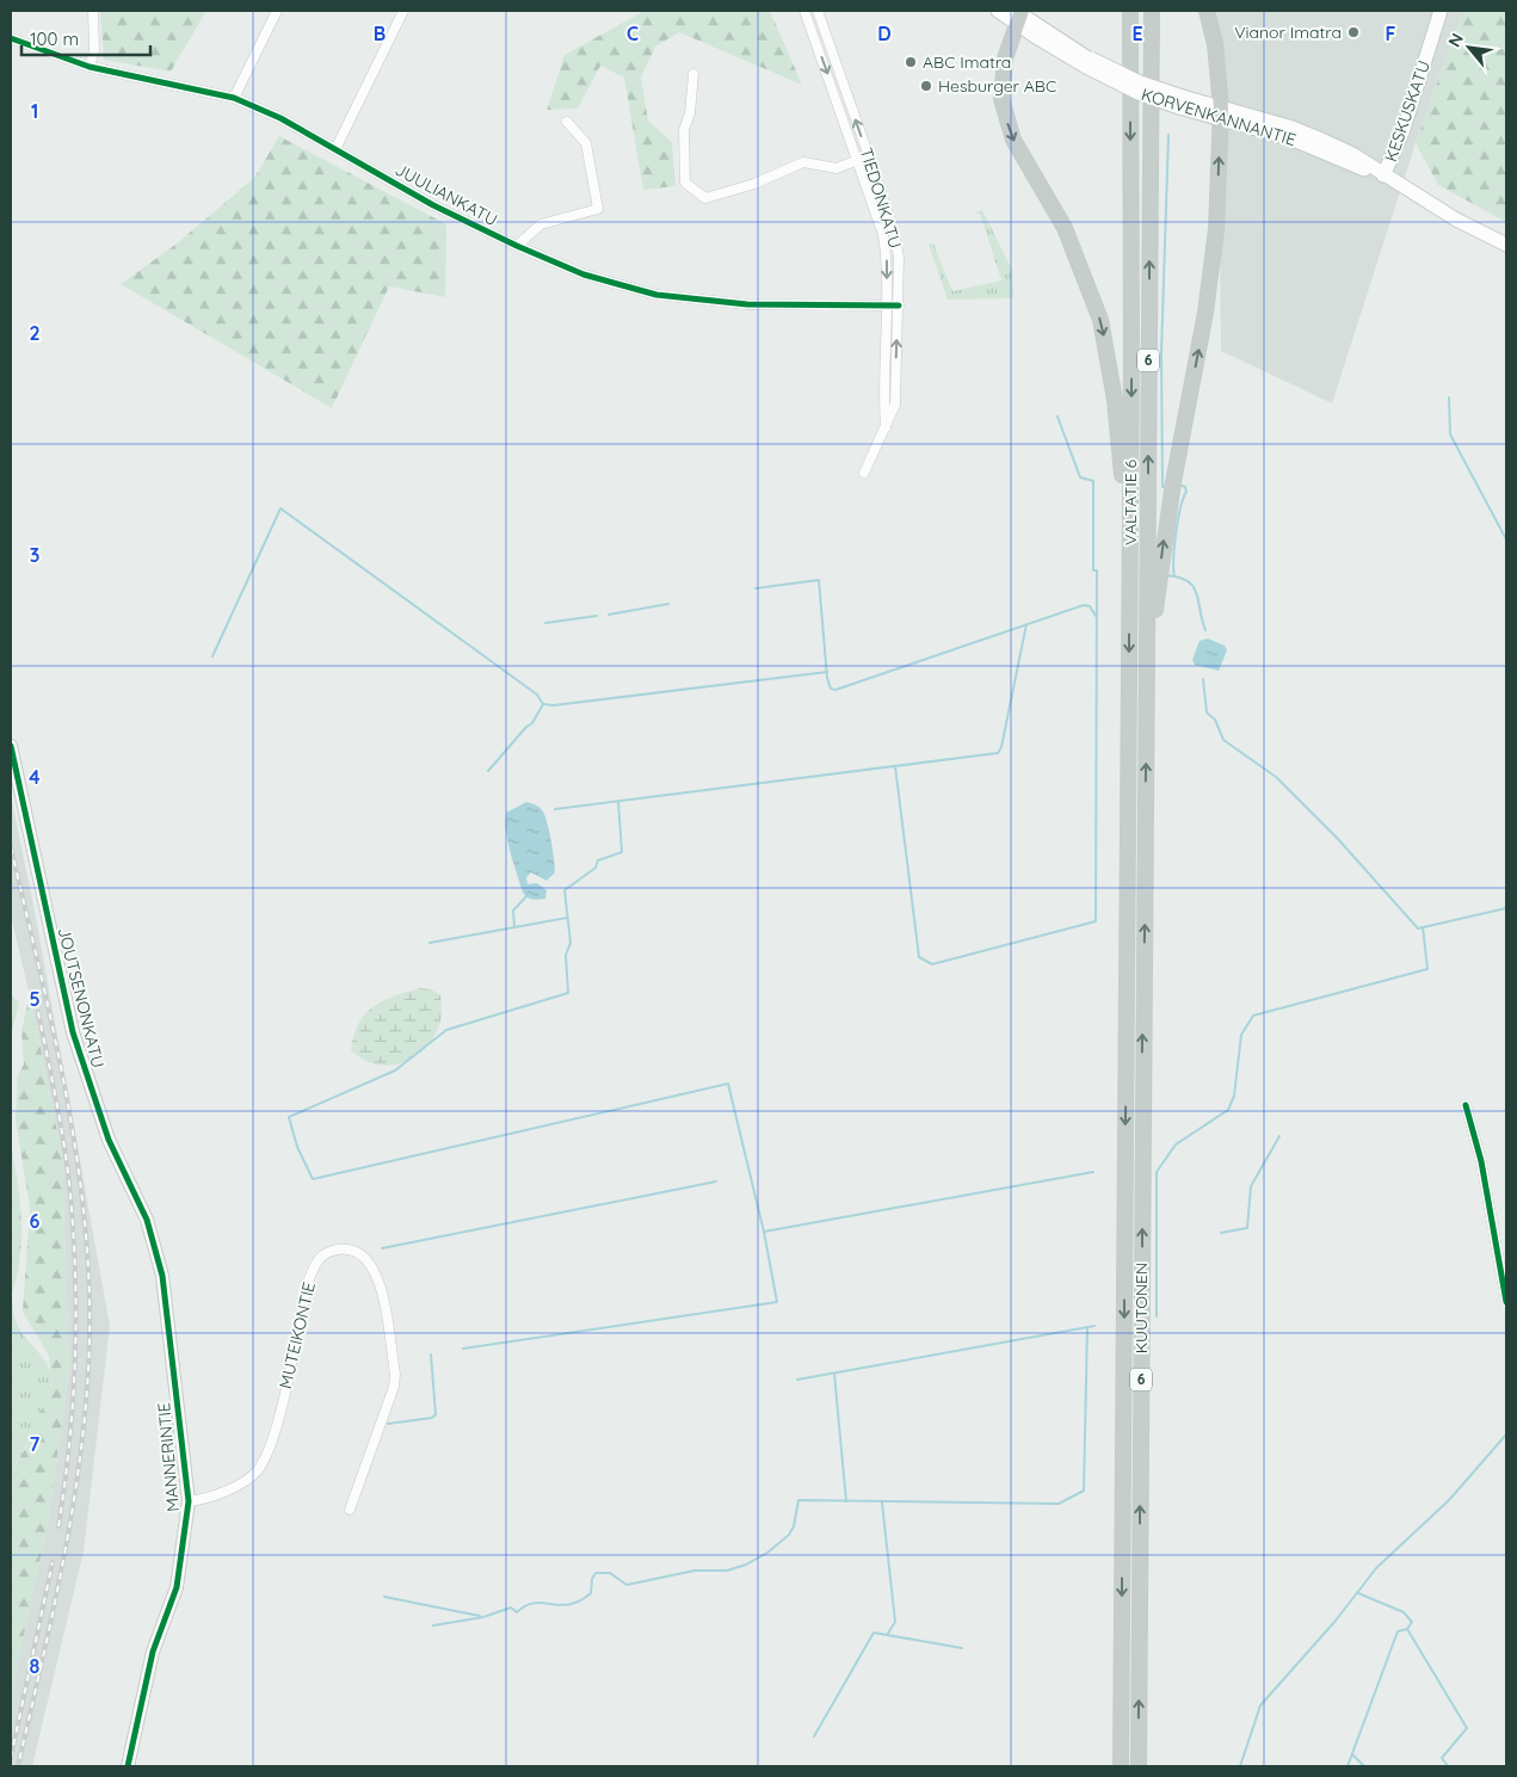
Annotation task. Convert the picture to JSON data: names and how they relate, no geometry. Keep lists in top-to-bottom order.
{
  "streets": {
    "highway": ["6", "VALTATIE 6", "KUUTONEN"],
    "main road": ["KESKUSKATU", "KORVENKANNANTIE"],
    "street": [
      "JUULIANKATU",
      "TIEDONKATU",
      "JOUTSENONKATU",
      "MUTEIKONTIE",
      "MANNERINTIE"
    ]
  },
  "crossings": [
    ["KESKUSKATU", "KORVENKANNANTIE"],
    ["JUULIANKATU", "TIEDONKATU"],
    ["VALTATIE 6", "KUUTONEN"],
    ["JOUTSENONKATU", "MANNERINTIE"],
    ["MUTEIKONTIE", "MANNERINTIE"]
  ],
  "places": ["Vianor Imatra", "ABC Imatra", "Hesburger ABC"],
  "scale_bar": "100 m",
  "north": "top left",
  "grid": {
    "columns": [
      "B",
      "C",
      "D",
      "E",
      "F"
    ],
    "rows": [
      "1",
      "2",
      "3",
      "4",
      "5",
      "6",
      "7",
      "8"
    ]
  }
}
